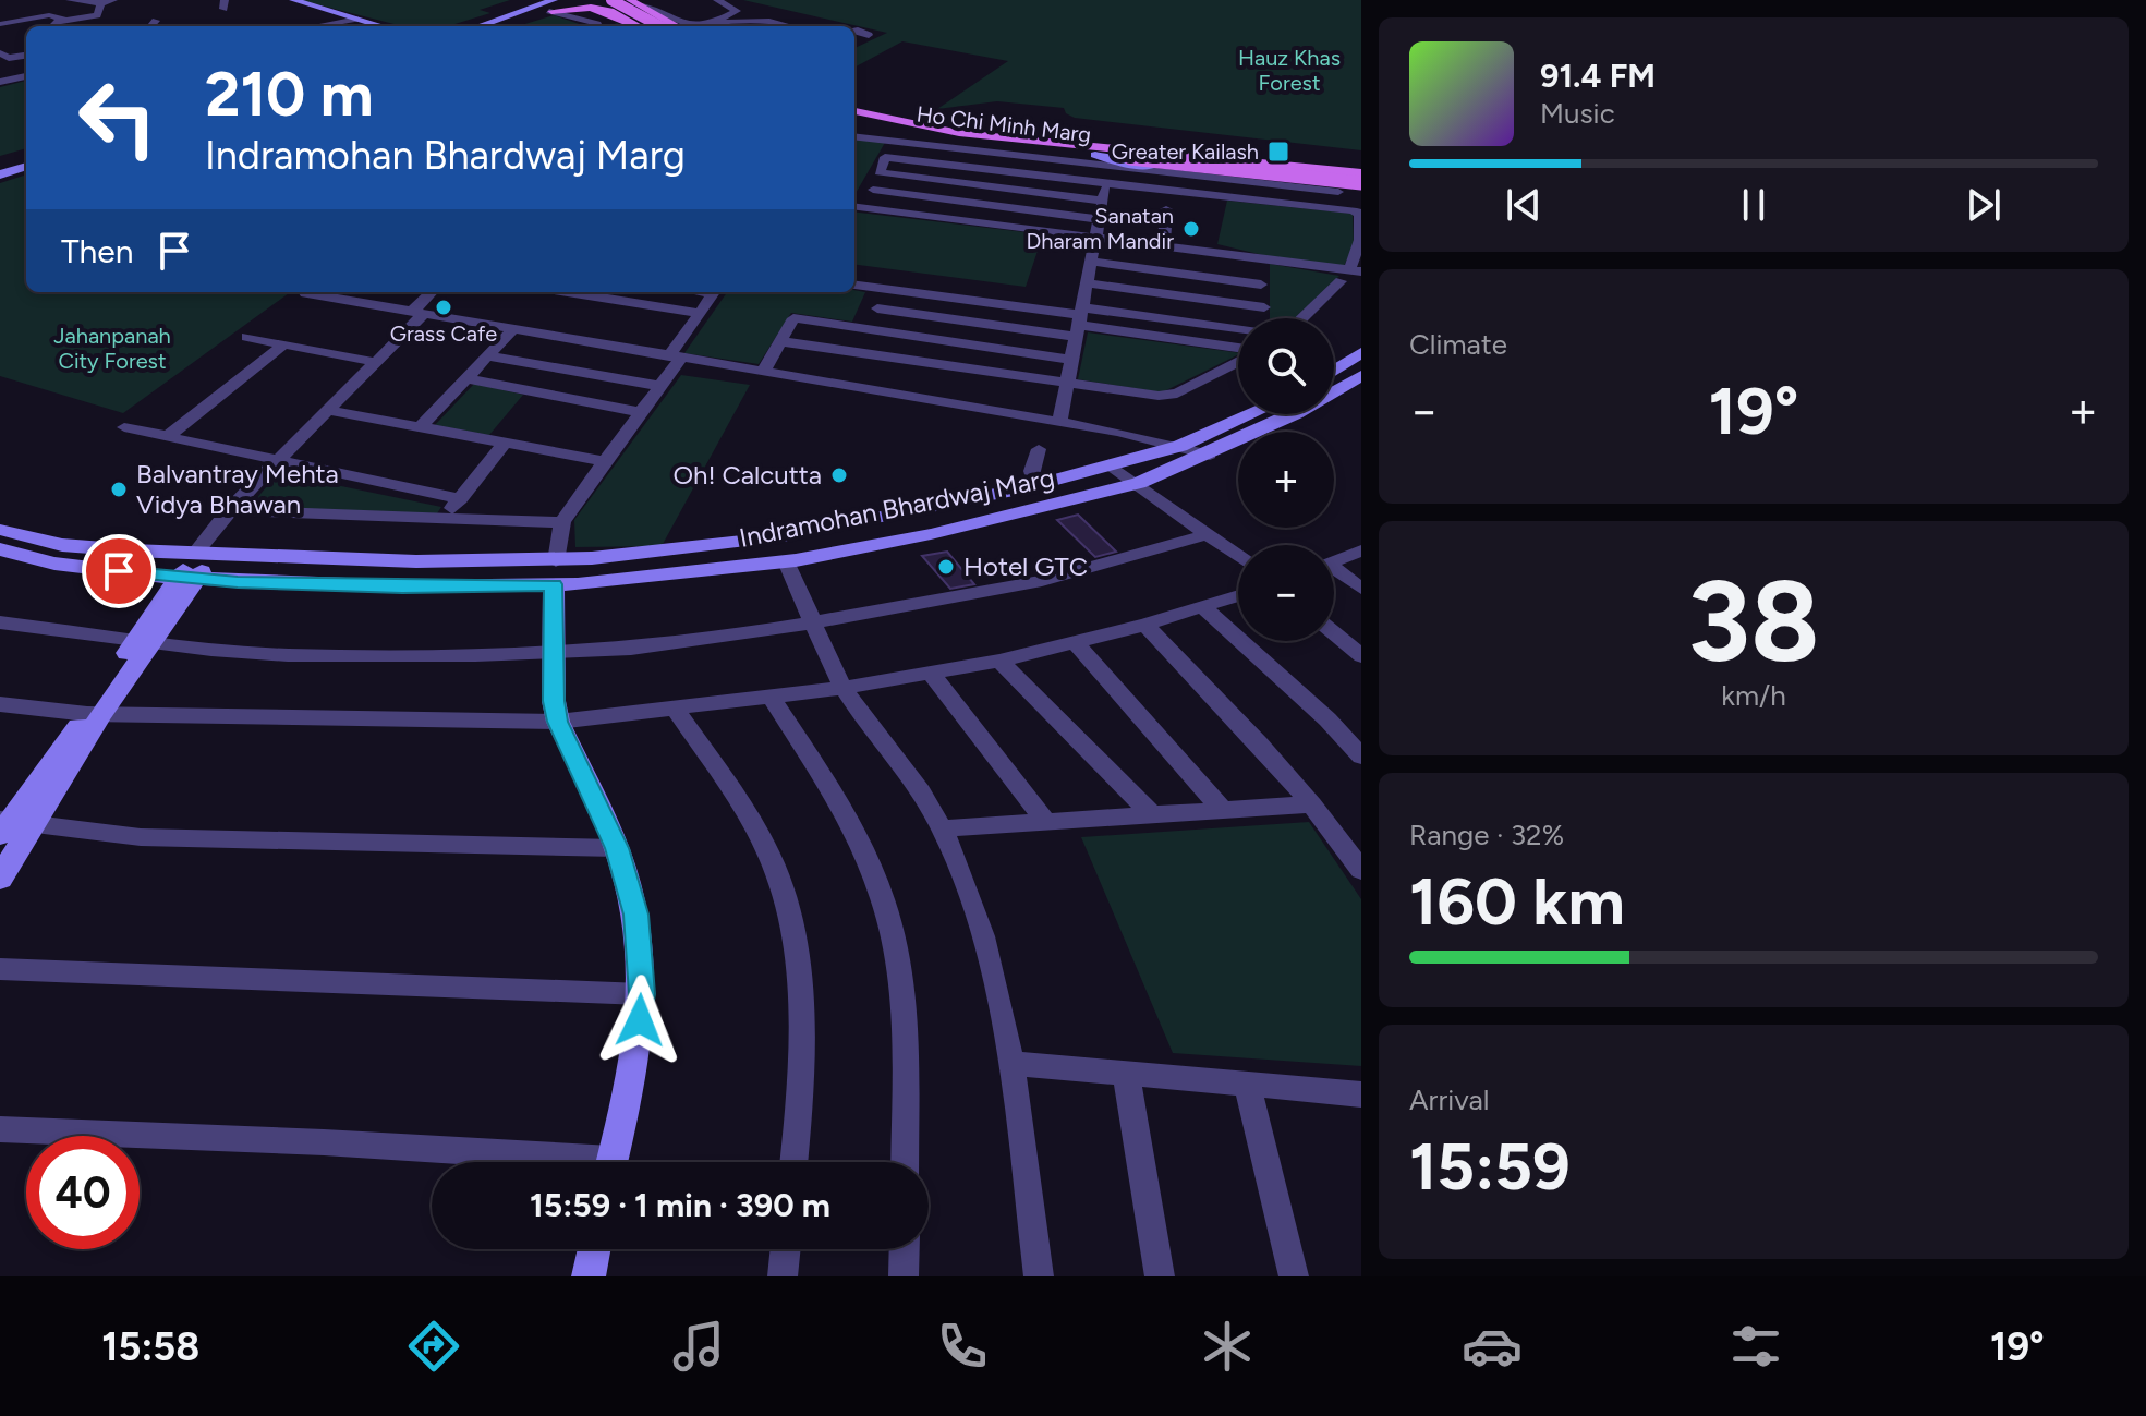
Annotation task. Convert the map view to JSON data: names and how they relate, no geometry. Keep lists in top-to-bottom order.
{
  "streets": {
    "main road": ["Ho Chi Minh Marg"],
    "street": ["Indramohan Bhardwaj Marg"]
  },
  "parks": ["Hauz Khas Forest", "Jahanpanah City Forest"],
  "places": {
    "transit": ["Greater Kailash"],
    "other": [
      "Sanatan Dharam Mandir",
      "Grass Cafe",
      "Oh! Calcutta",
      "Balvantray Mehta Vidya Bhawan",
      "Hotel GTC"
    ]
  },
  "page": {
    "turn": ["210 m", "Indramohan Bhardwaj Marg"],
    "song": ["91.4 FM", "Music"],
    "then": "Then",
    "tile": [
      "Climate",
      ["38", "km/h"],
      ["Range · 32%", "160 km"],
      ["Arrival", "15:59"]
    ],
    "map_buttons": ["+", "−"],
    "heat": ["−", "19°", "+"],
    "limit": "40",
    "trip": "15:59 · 1 min · 390 m",
    "tabs": ["15:58", "19°"]
  }
}
